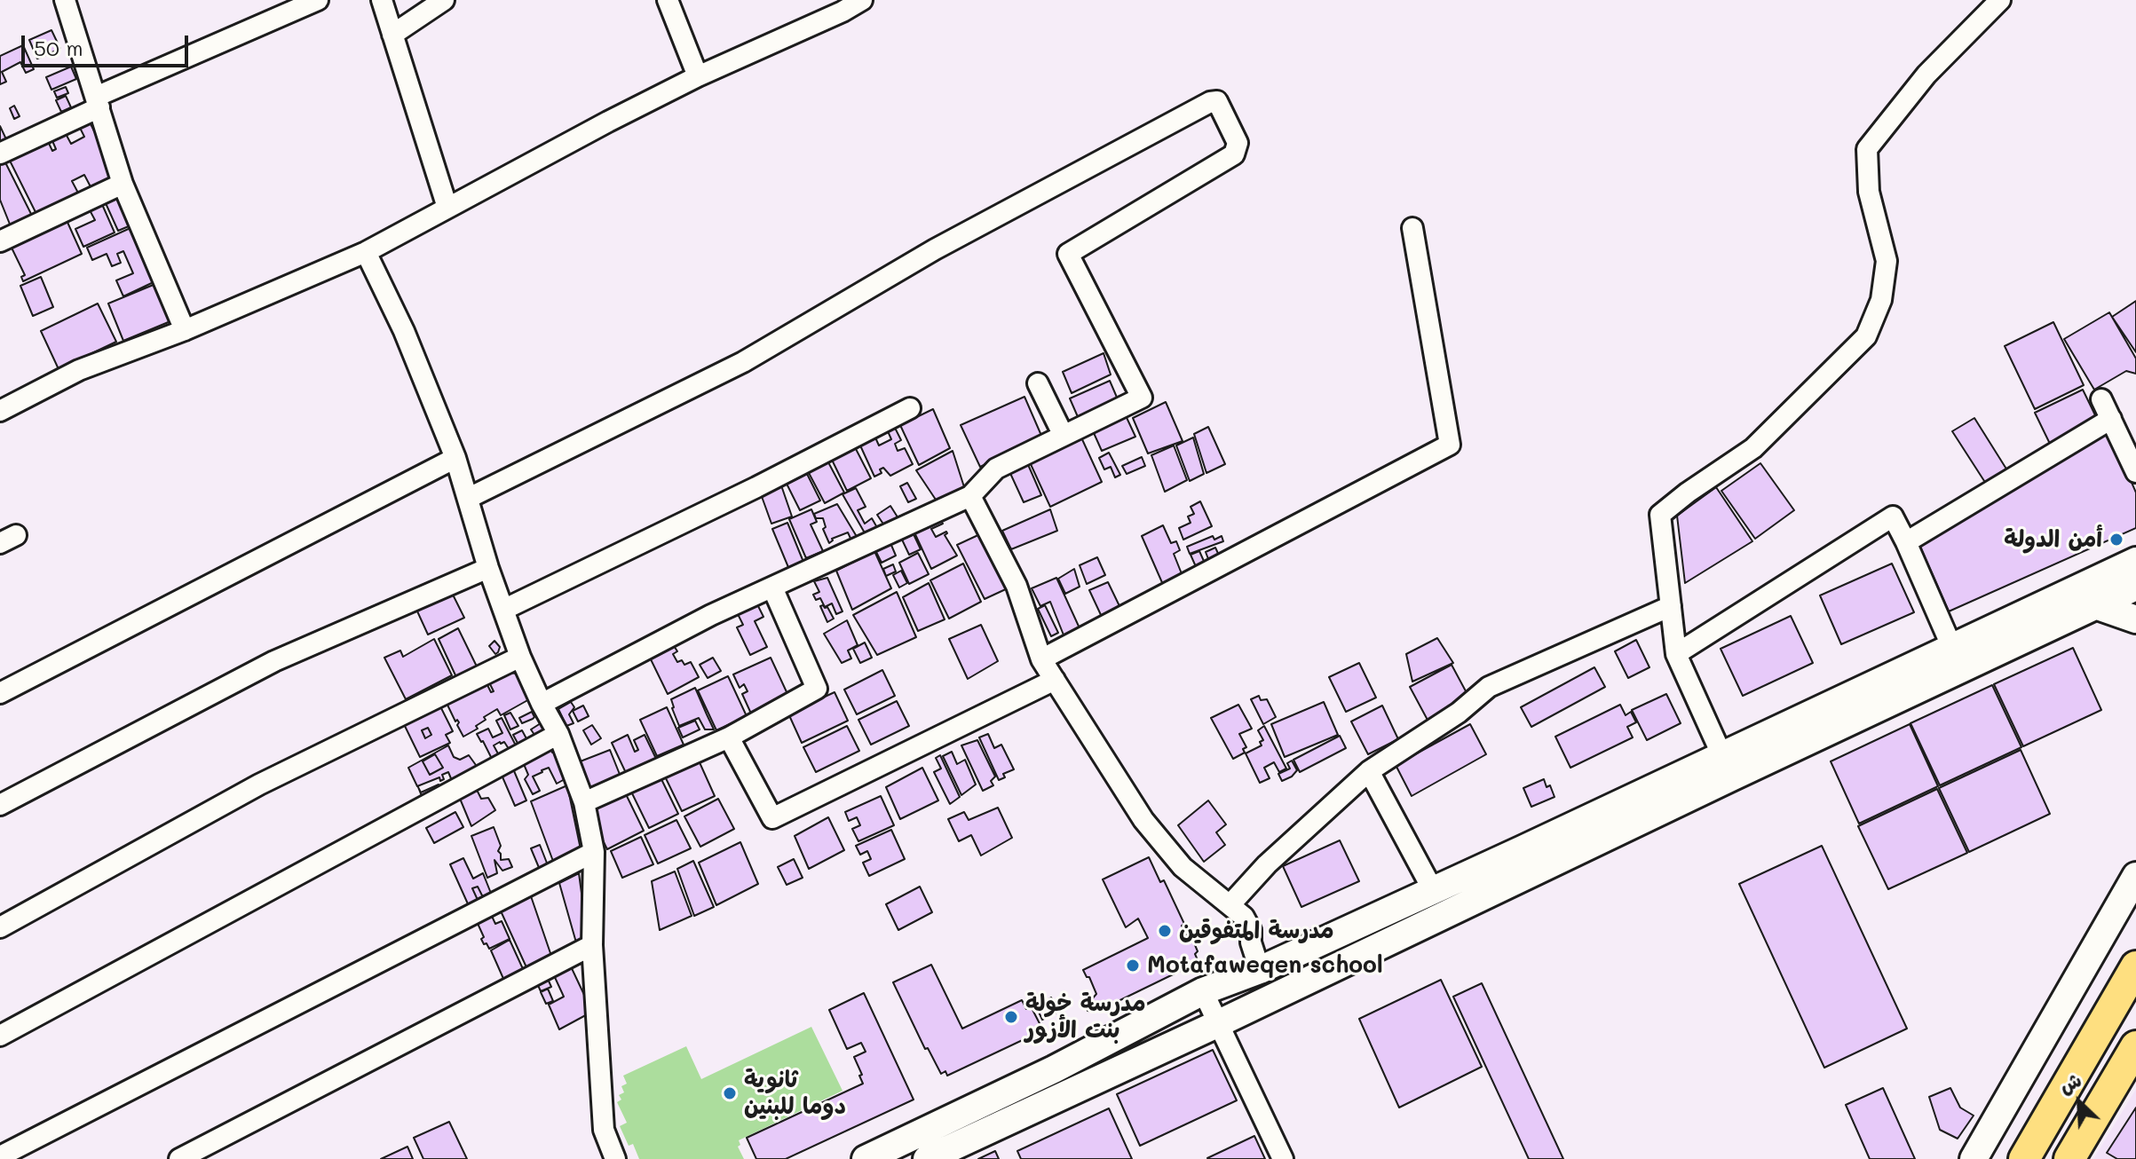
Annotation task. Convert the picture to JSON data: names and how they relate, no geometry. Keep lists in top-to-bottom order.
{
  "places": [
    "أمن الدولة",
    "مدرسة المتفوقين",
    "Motafaweqen school",
    "مدرسة خولة بنت الأزور",
    "ثانوية دوما للبنين"
  ],
  "scale_bar": "50 m",
  "north": "top left"
}
